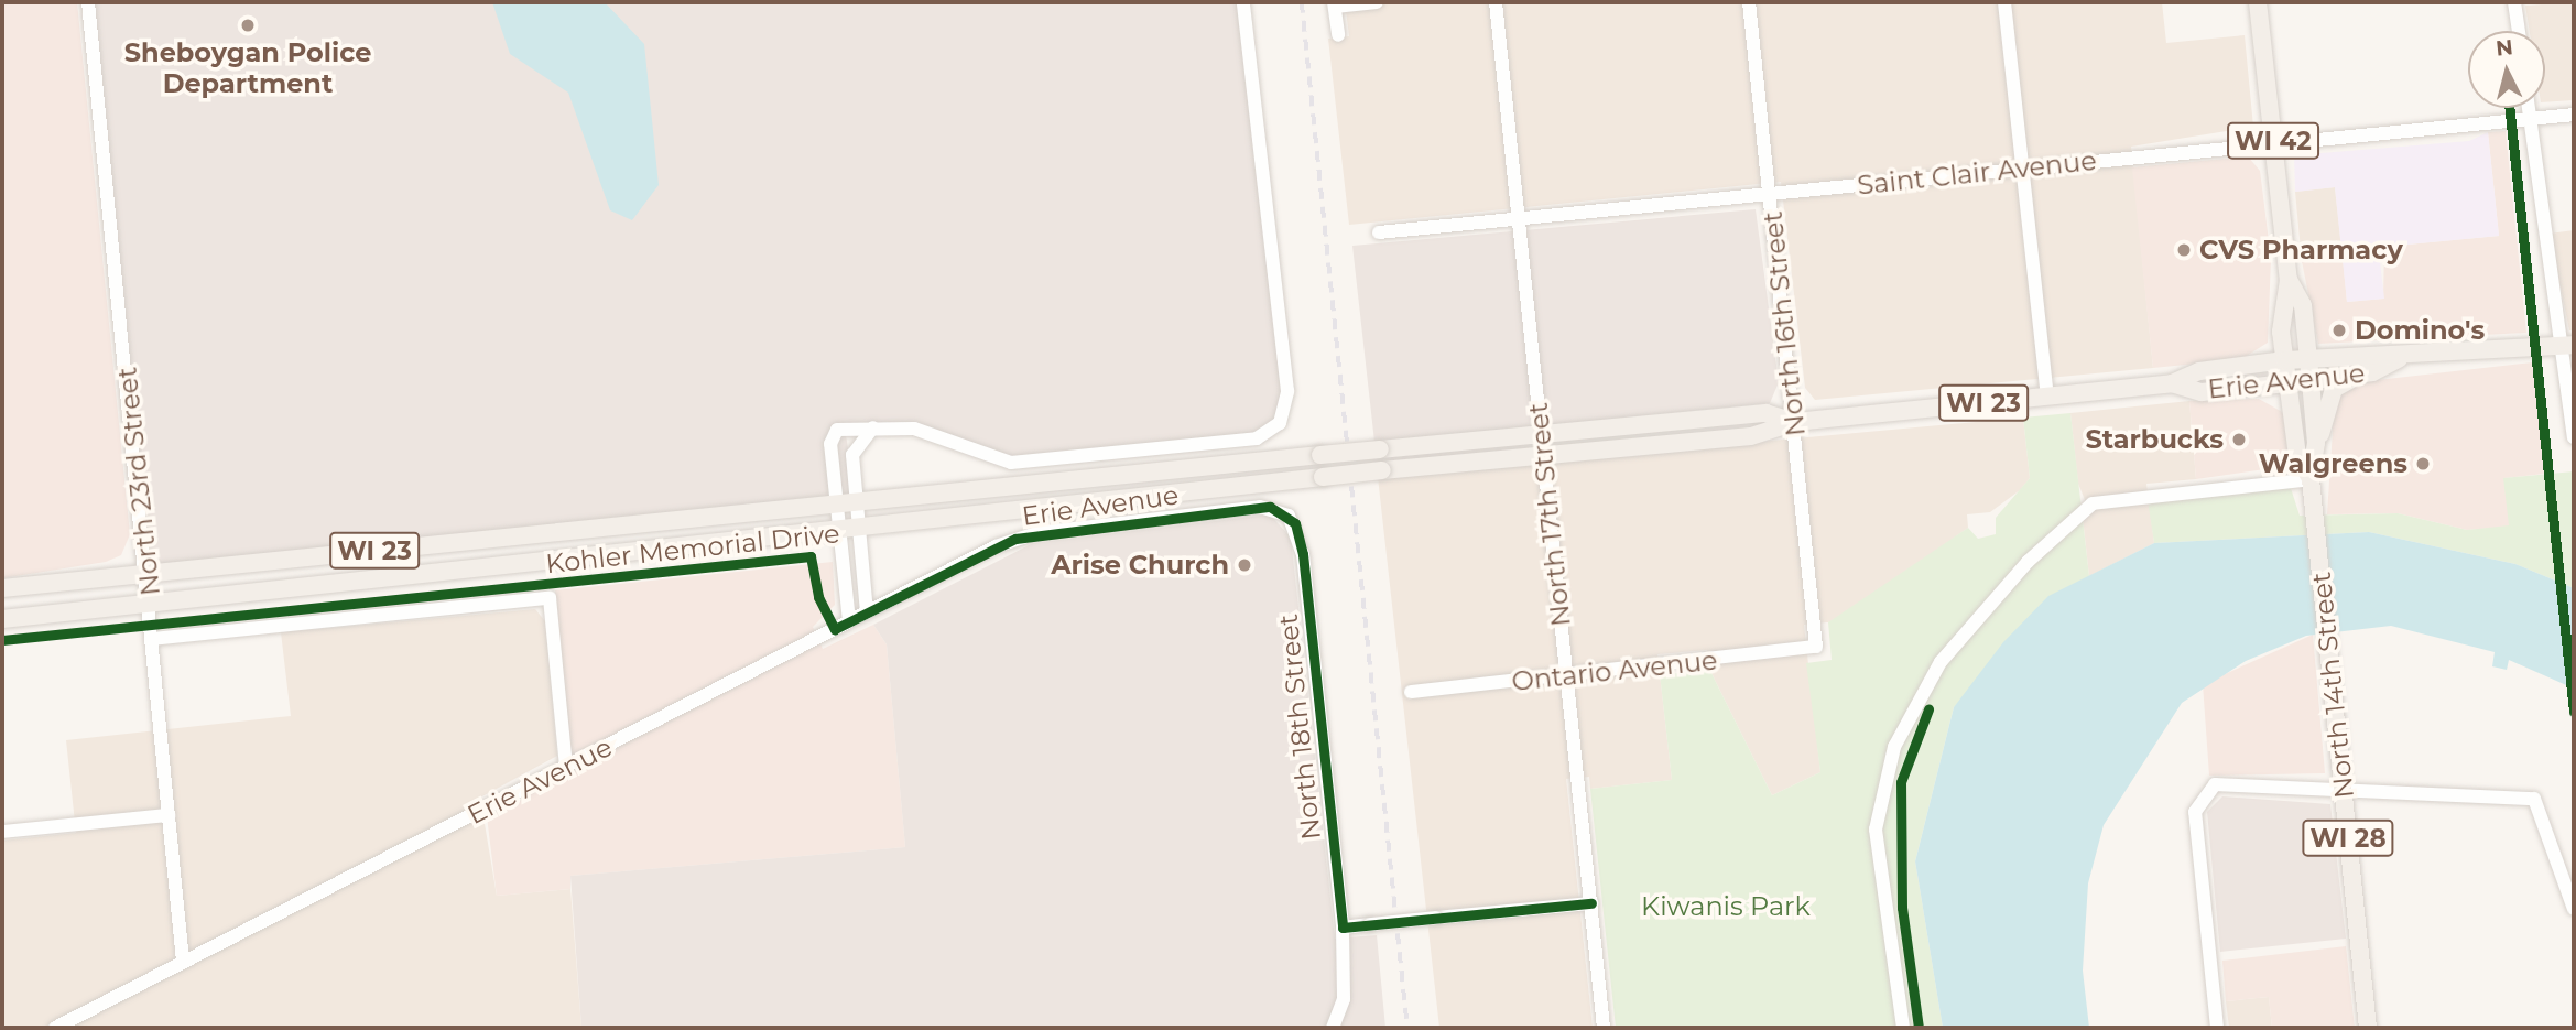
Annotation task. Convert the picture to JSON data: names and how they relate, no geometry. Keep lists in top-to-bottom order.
{
  "streets": {
    "main road": [
      "WI 42",
      "Erie Avenue",
      "WI 23",
      "Kohler Memorial Drive",
      "North 14th Street",
      "WI 28"
    ],
    "street": [
      "Saint Clair Avenue",
      "North 16th Street",
      "North 23rd Street",
      "North 17th Street",
      "Ontario Avenue",
      "North 18th Street"
    ]
  },
  "crossings": [
    ["Saint Clair Avenue", "North 16th Street"],
    ["Saint Clair Avenue", "North 17th Street"],
    ["Saint Clair Avenue", "North 14th Street"],
    ["North 16th Street", "Erie Avenue"],
    ["North 16th Street", "Ontario Avenue"],
    ["Erie Avenue", "North 23rd Street"],
    ["Erie Avenue", "North 17th Street"],
    ["Erie Avenue", "Kohler Memorial Drive"],
    ["Erie Avenue", "North 14th Street"],
    ["Erie Avenue", "North 18th Street"],
    ["North 23rd Street", "Kohler Memorial Drive"],
    ["North 17th Street", "Ontario Avenue"]
  ],
  "parks": ["Kiwanis Park"],
  "places": [
    "Sheboygan Police Department",
    "CVS Pharmacy",
    "Domino's",
    "Starbucks",
    "Walgreens",
    "Arise Church"
  ],
  "north": "top"
}
